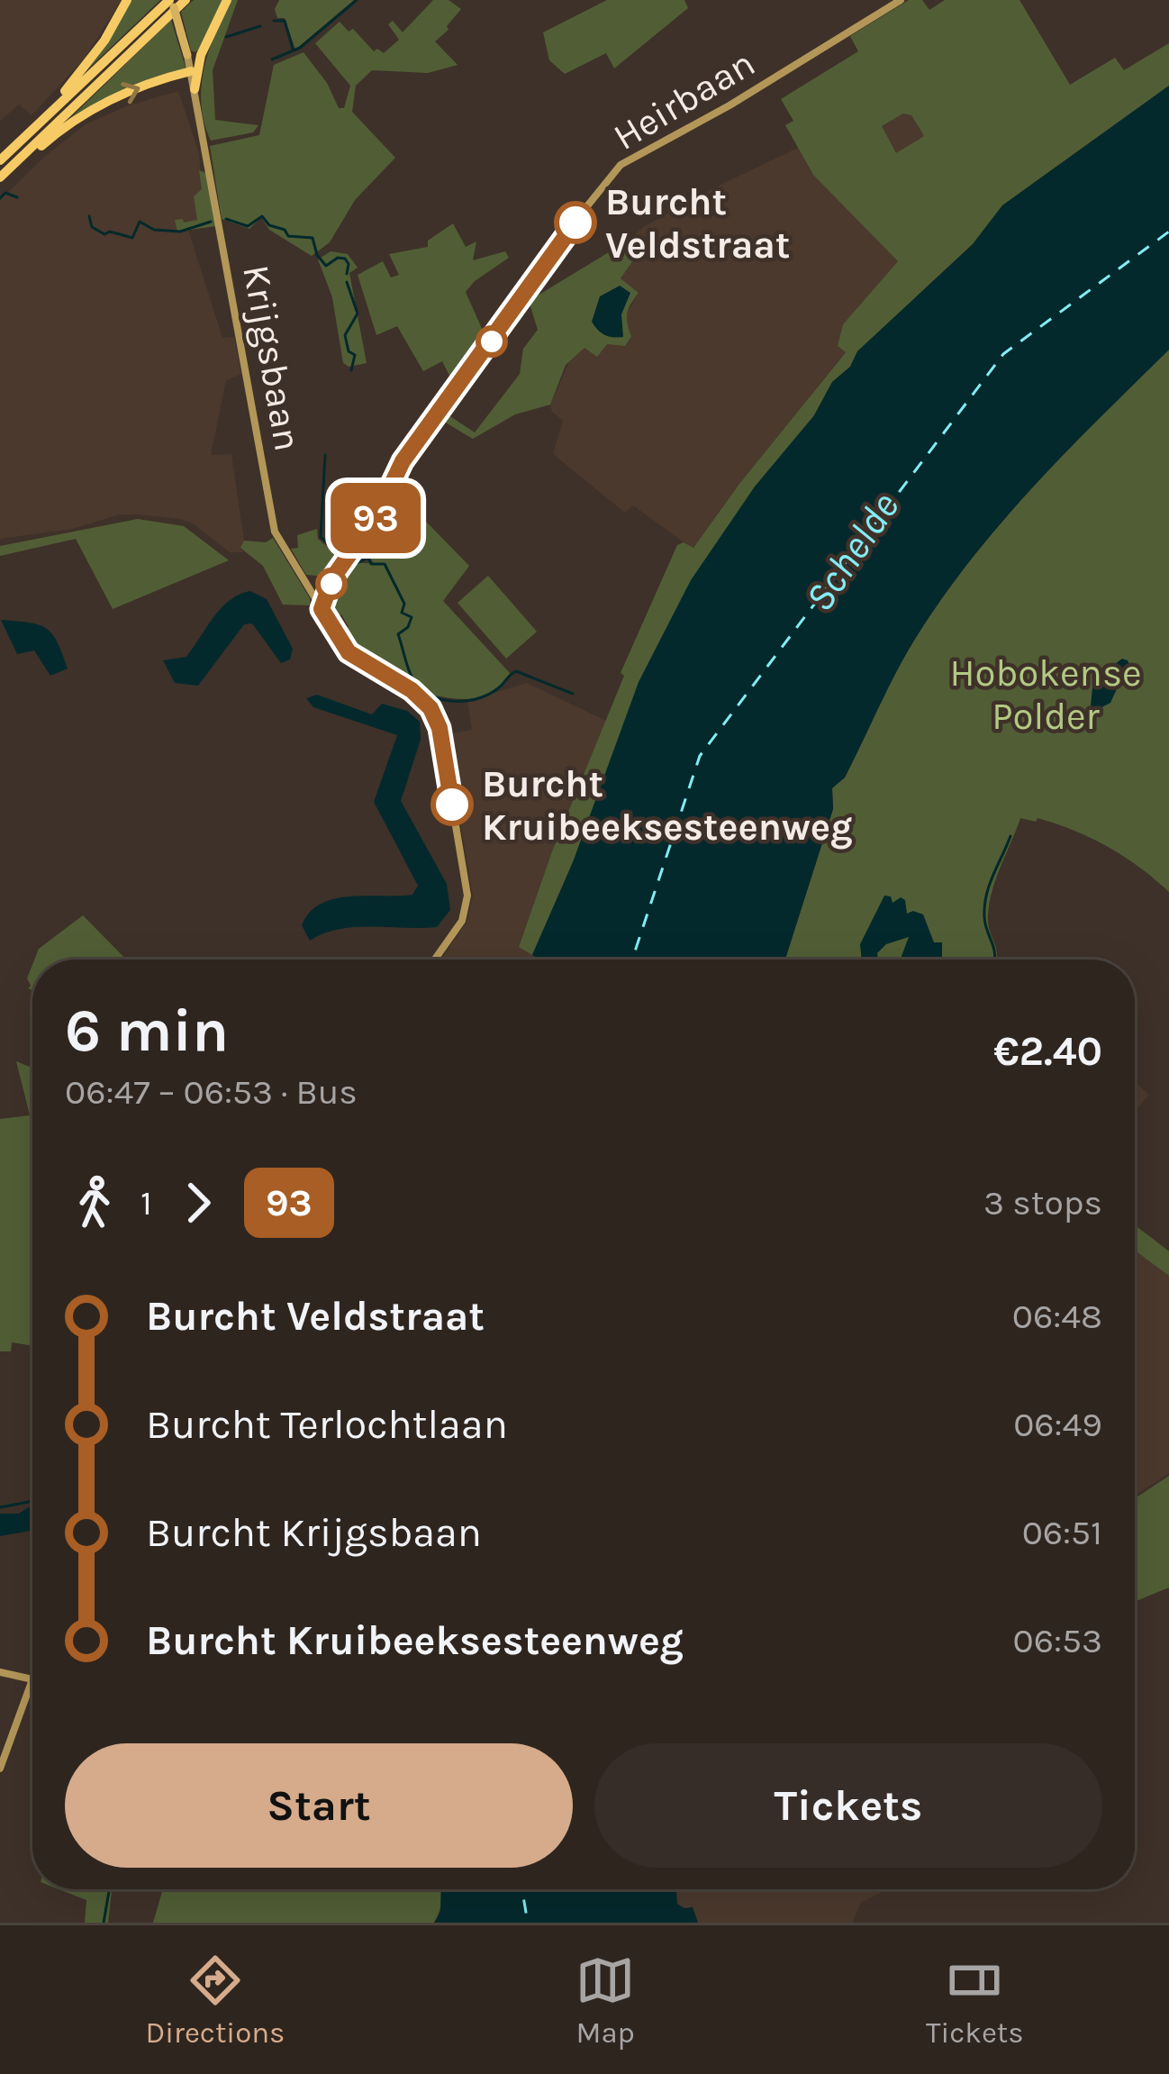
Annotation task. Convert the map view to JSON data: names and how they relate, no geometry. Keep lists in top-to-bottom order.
{
  "streets": {
    "main road": ["Heirbaan", "Krijgsbaan"]
  },
  "crossings": [
    ["Heirbaan", "Krijgsbaan"]
  ],
  "water": ["Schelde"],
  "parks": ["Hobokense Polder"],
  "places": ["Burcht Veldstraat", "Burcht Kruibeeksesteenweg"],
  "lines": ["bus line 93"],
  "page": {
    "on_map": "93",
    "heading": ["6 min", "06:47 – 06:53 · Bus", "€2.40"],
    "legs": ["1", "93", "3 stops"],
    "list": [
      {
        "name": "Burcht Veldstraat",
        "value": "06:48"
      },
      {
        "name": "Burcht Terlochtlaan",
        "value": "06:49"
      },
      {
        "name": "Burcht Krijgsbaan",
        "value": "06:51"
      },
      {
        "name": "Burcht Kruibeeksesteenweg",
        "value": "06:53"
      }
    ],
    "buttons": ["Start", "Tickets"],
    "tabs": ["Directions", "Map", "Tickets"]
  }
}
